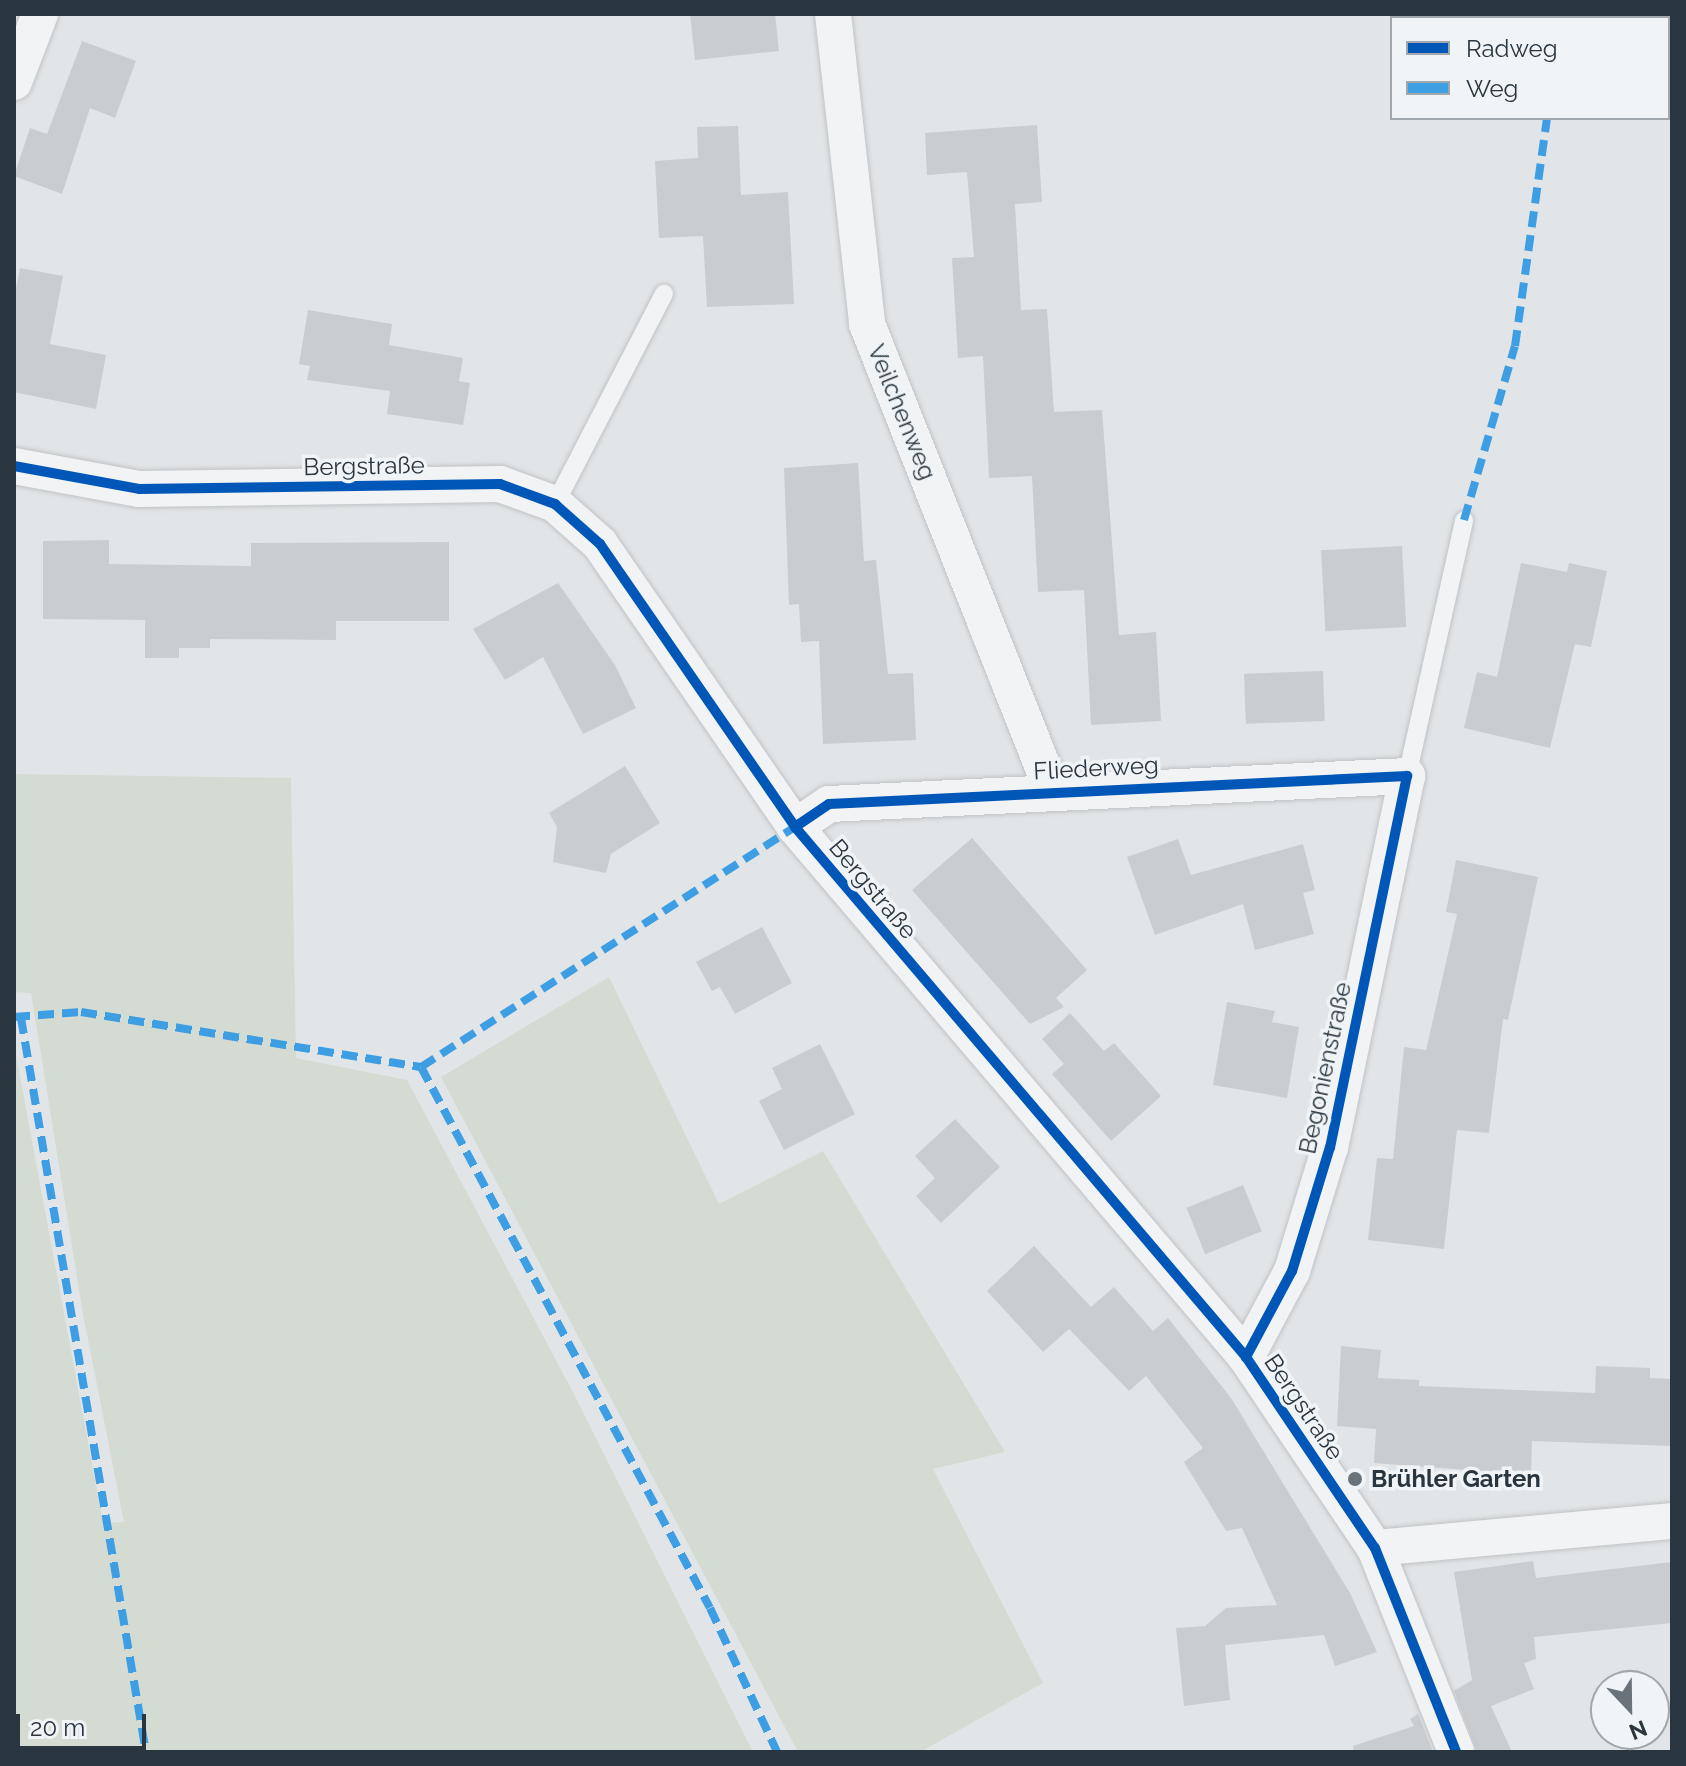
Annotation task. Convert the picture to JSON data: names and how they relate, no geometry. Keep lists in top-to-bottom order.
{
  "streets": {
    "street": [
      "Veilchenweg",
      "Bergstraße",
      "Fliederweg",
      "Begonienstraße"
    ]
  },
  "crossings": [
    ["Veilchenweg", "Fliederweg"],
    ["Bergstraße", "Fliederweg"],
    ["Bergstraße", "Begonienstraße"],
    ["Fliederweg", "Begonienstraße"]
  ],
  "places": ["Brühler Garten"],
  "legend": ["Radweg", "Weg"],
  "scale_bar": "20 m",
  "north": "bottom"
}
